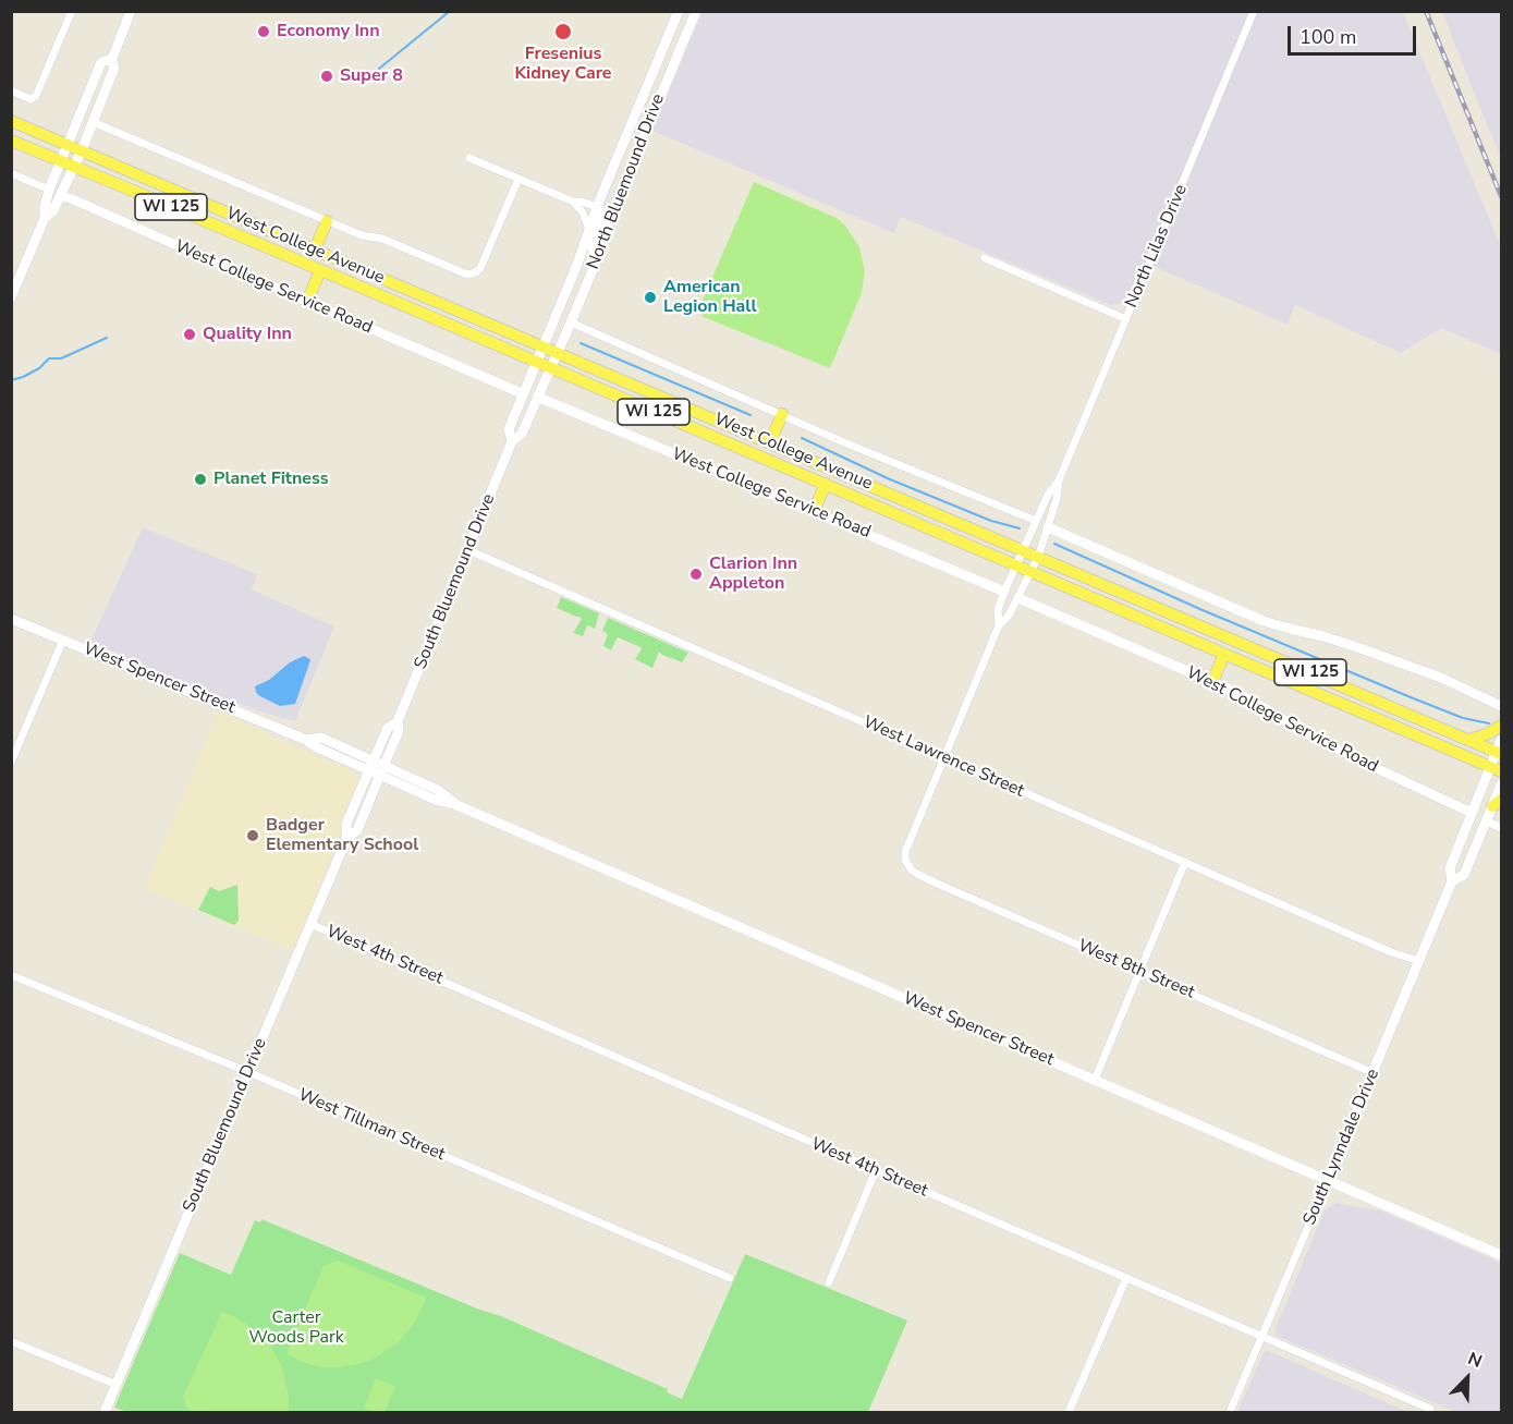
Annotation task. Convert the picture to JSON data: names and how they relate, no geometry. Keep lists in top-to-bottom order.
{
  "streets": {
    "main road": ["WI 125", "West College Avenue"],
    "street": [
      "North Bluemound Drive",
      "North Lilas Drive",
      "West College Service Road",
      "South Bluemound Drive",
      "West Spencer Street",
      "West Lawrence Street",
      "West 4th Street",
      "West 8th Street",
      "West Tillman Street",
      "South Lynndale Drive"
    ]
  },
  "crossings": [
    ["North Bluemound Drive", "West College Avenue"],
    ["North Bluemound Drive", "South Bluemound Drive"],
    ["West College Avenue", "North Lilas Drive"],
    ["West College Avenue", "South Bluemound Drive"],
    ["West College Avenue", "South Lynndale Drive"],
    ["North Lilas Drive", "West College Service Road"],
    ["West College Service Road", "South Bluemound Drive"],
    ["West College Service Road", "South Lynndale Drive"],
    ["South Bluemound Drive", "West Spencer Street"],
    ["South Bluemound Drive", "West Lawrence Street"],
    ["South Bluemound Drive", "West 4th Street"],
    ["South Bluemound Drive", "West Tillman Street"],
    ["West Spencer Street", "South Lynndale Drive"],
    ["West Lawrence Street", "West 8th Street"],
    ["West Lawrence Street", "South Lynndale Drive"],
    ["West 4th Street", "South Lynndale Drive"],
    ["West 8th Street", "South Lynndale Drive"]
  ],
  "parks": ["Carter Woods Park"],
  "places": [
    "Economy Inn",
    "Fresenius Kidney Care",
    "Super 8",
    "American Legion Hall",
    "Quality Inn",
    "Planet Fitness",
    "Clarion Inn Appleton",
    "Badger Elementary School"
  ],
  "scale_bar": "100 m",
  "north": "top right"
}
